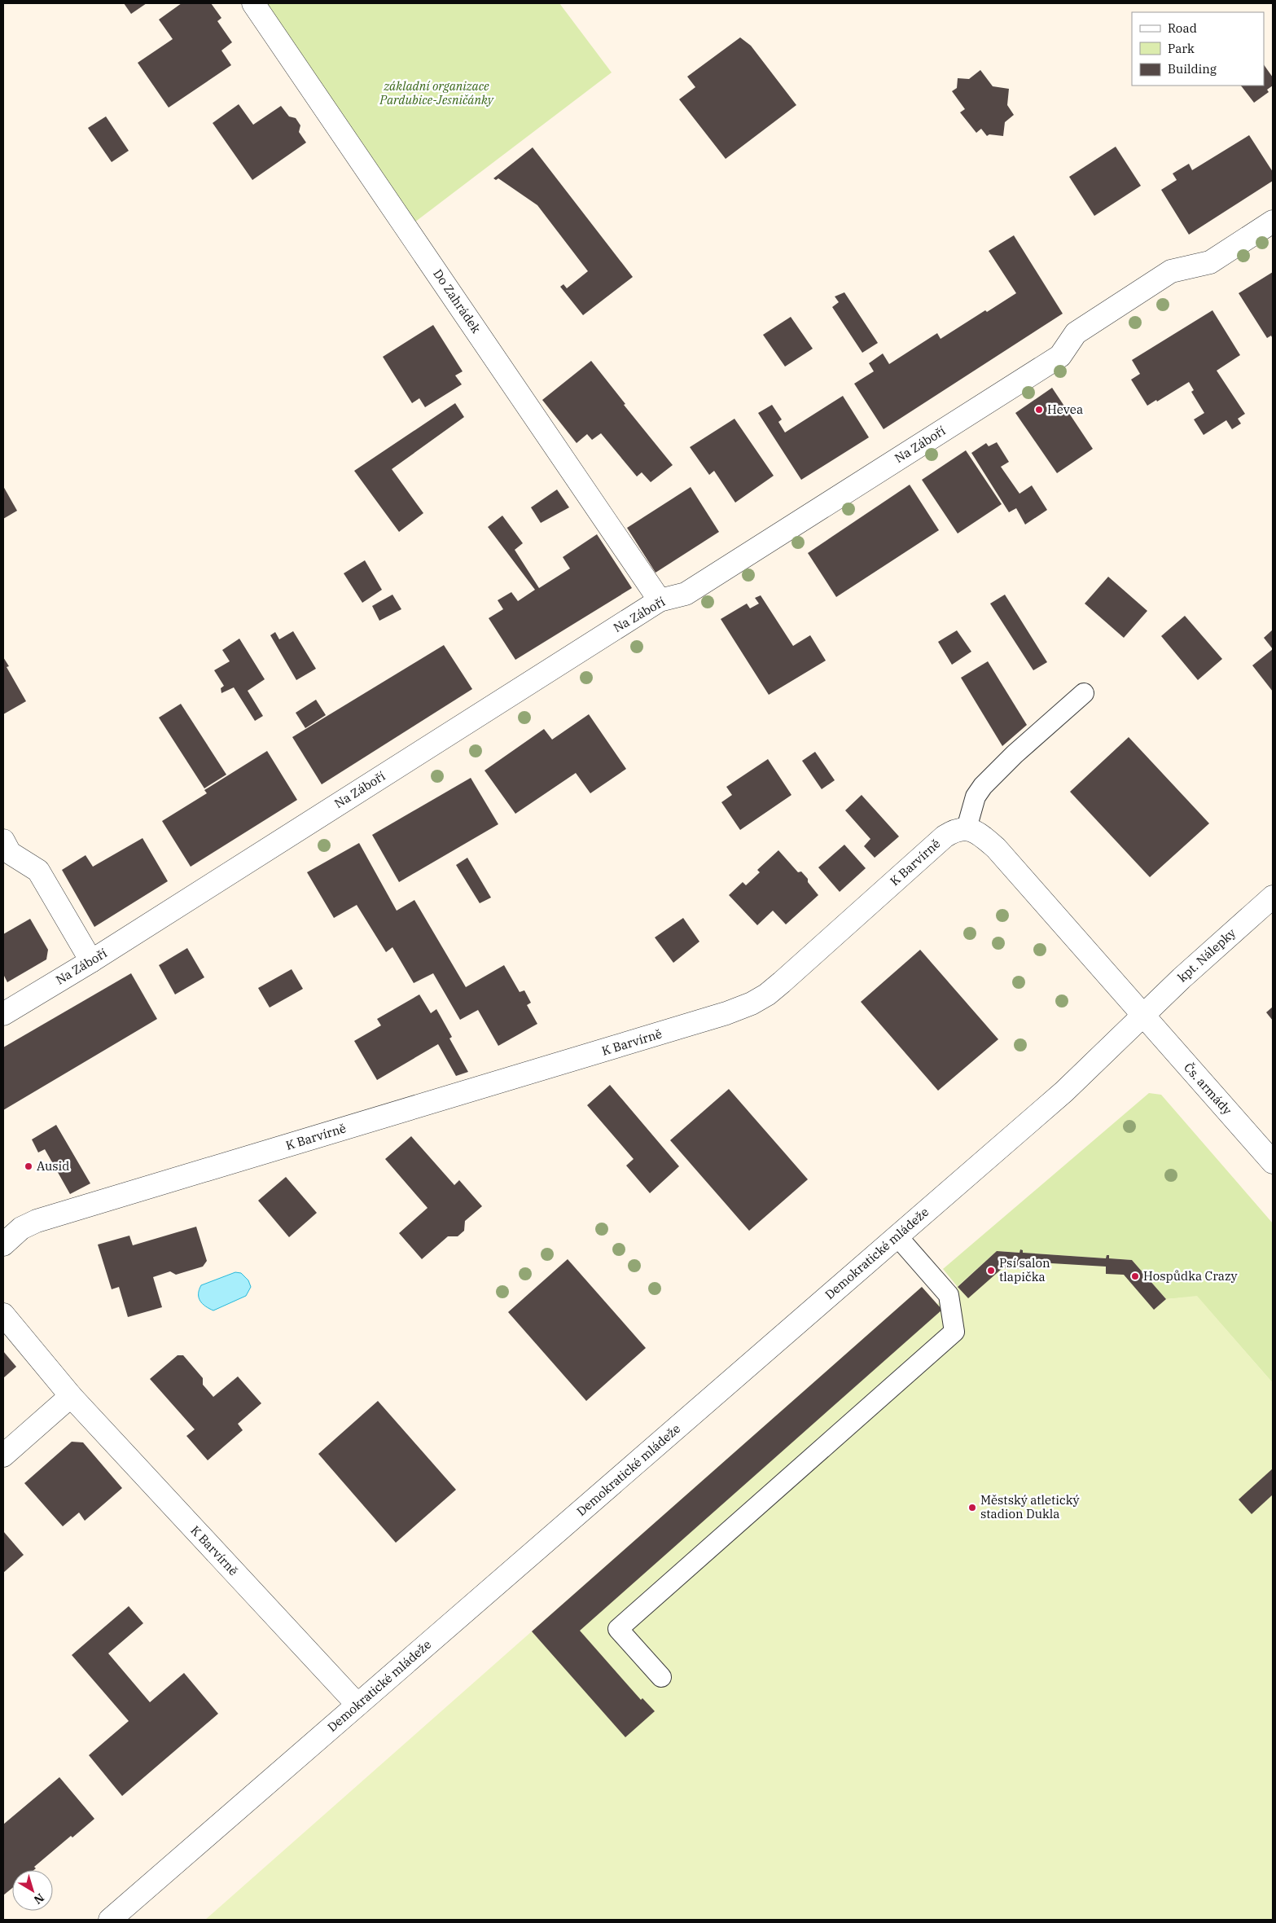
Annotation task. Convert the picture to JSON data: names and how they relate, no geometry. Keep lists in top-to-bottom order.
{
  "streets": {
    "street": [
      "Do Zahrádek",
      "Na Záboří",
      "K Barvírně",
      "kpt. Nálepky",
      "Čs. armády",
      "Demokratické mládeže"
    ]
  },
  "crossings": [
    ["Do Zahrádek", "Na Záboří"],
    ["K Barvírně", "Demokratické mládeže"],
    ["kpt. Nálepky", "Čs. armády"],
    ["kpt. Nálepky", "Demokratické mládeže"],
    ["Čs. armády", "Demokratické mládeže"]
  ],
  "parks": ["základní organizace Pardubice-Jesničánky"],
  "places": [
    "Hevea",
    "Ausid",
    "Psí salon tlapička",
    "Hospůdka Crazy",
    "Městský atletický stadion Dukla"
  ],
  "legend": ["Road", "Park", "Building"],
  "north": "bottom right"
}
